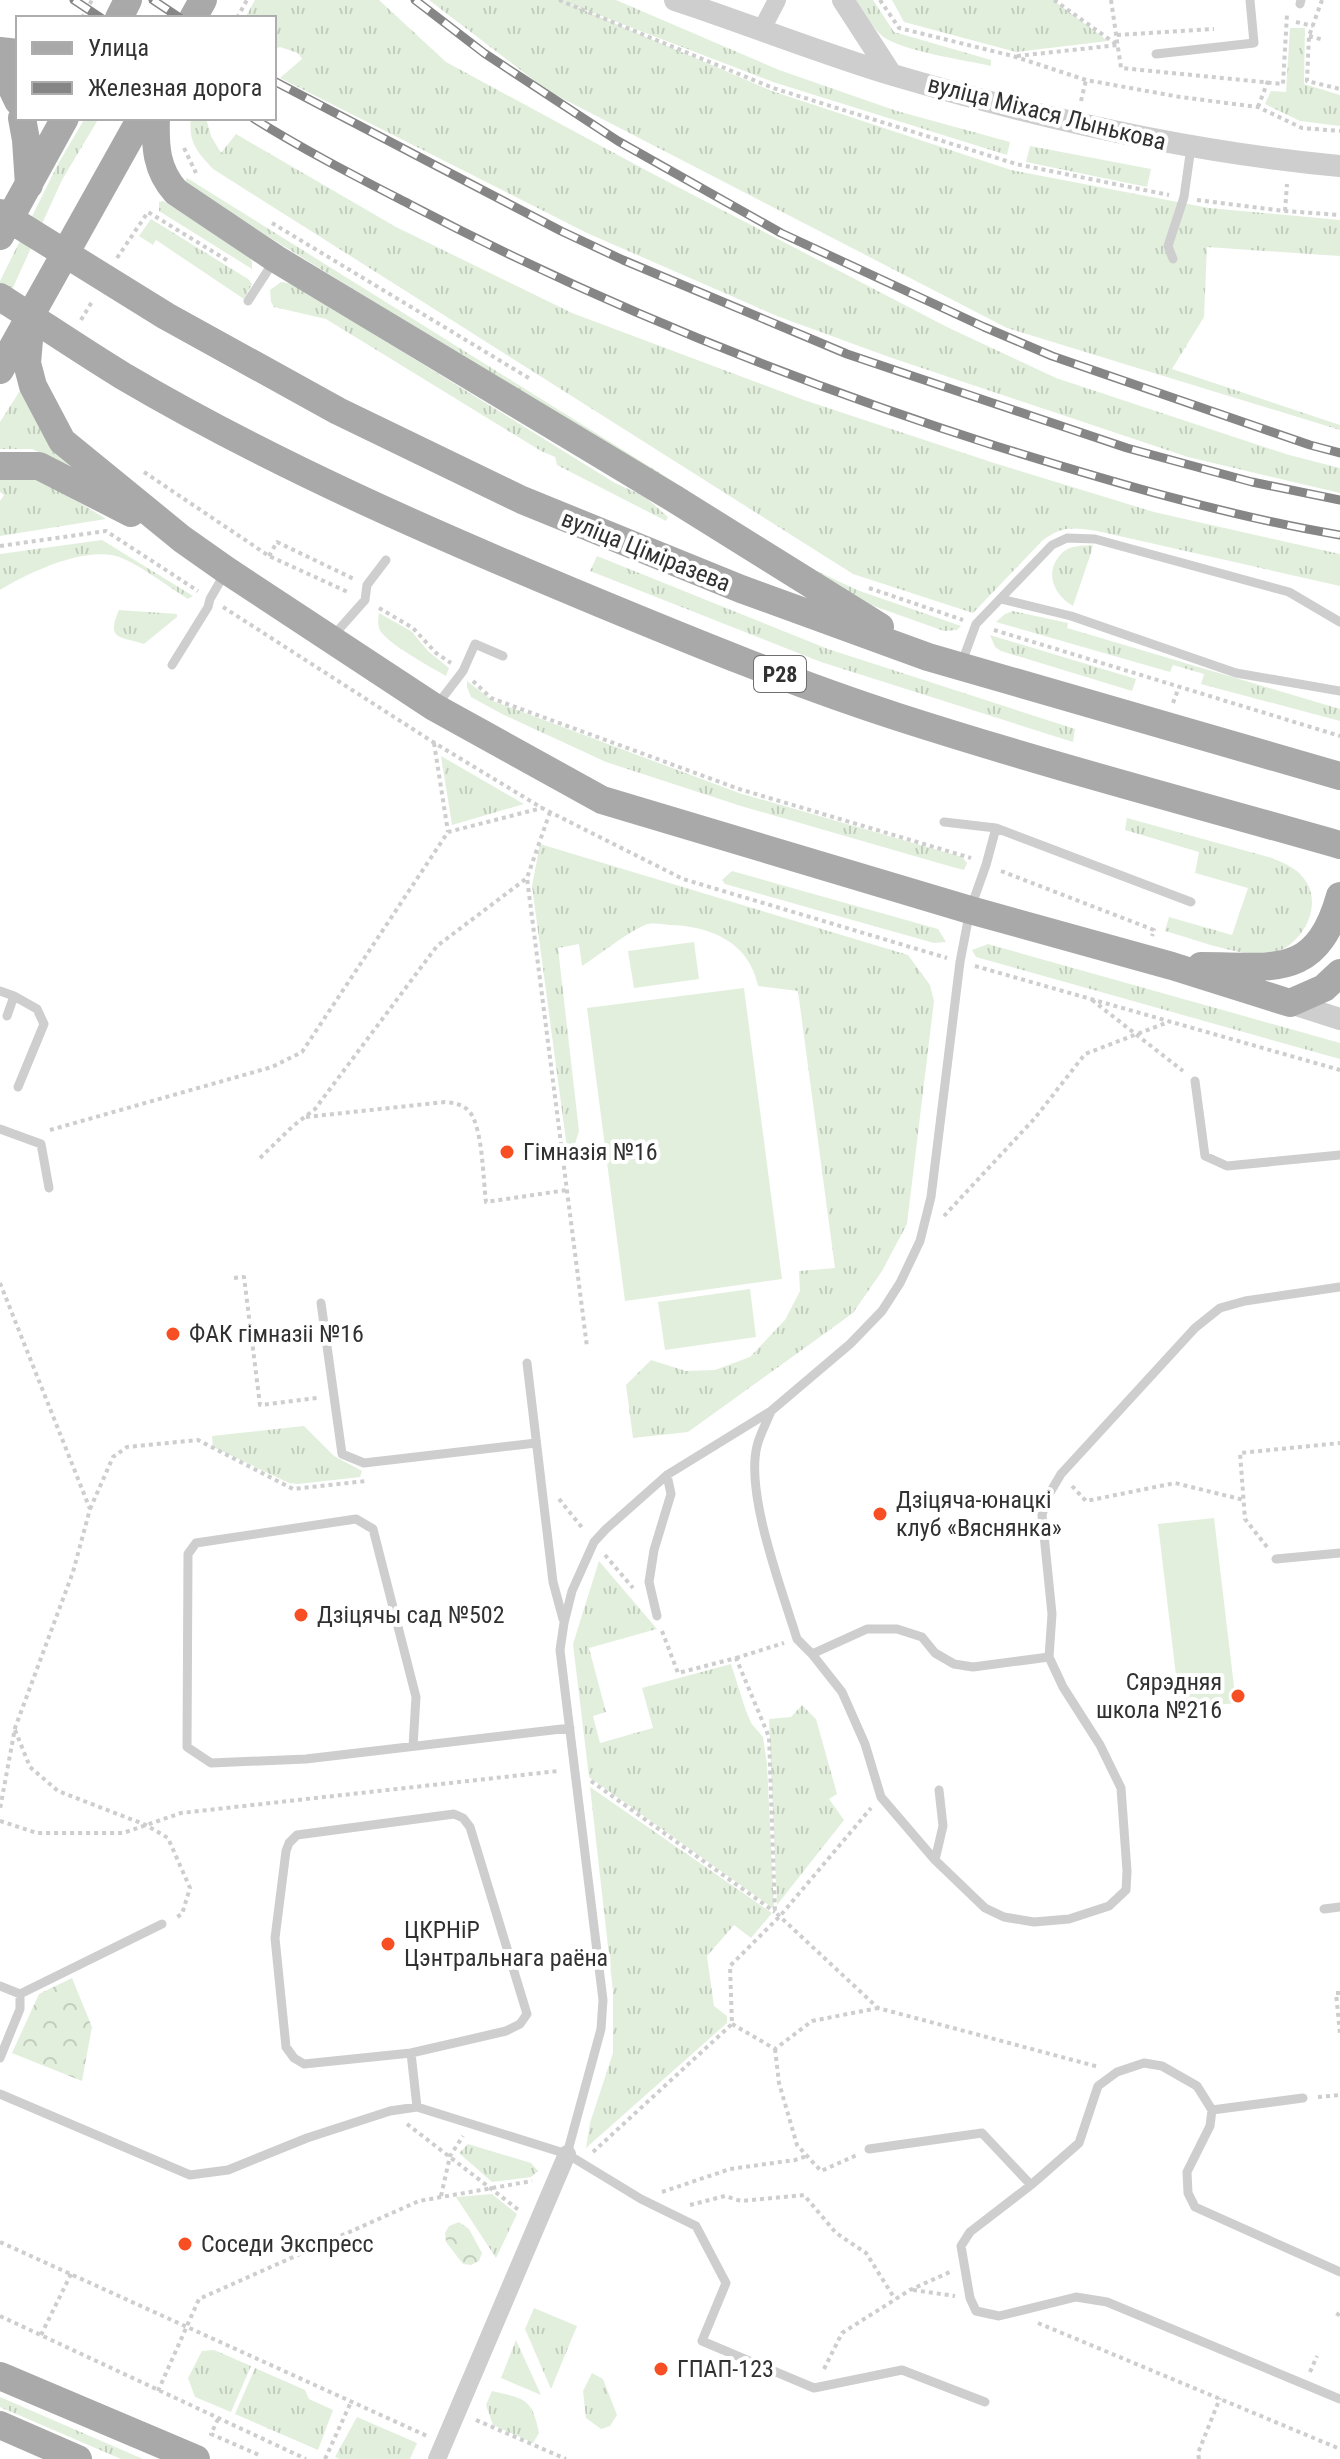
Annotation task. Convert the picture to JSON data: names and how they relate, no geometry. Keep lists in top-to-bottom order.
{
  "streets": {
    "main road": ["вуліца Ціміразева", "Р28"],
    "street": ["вуліца Міхася Лынькова"]
  },
  "places": [
    "Гімназія №16",
    "ФАК гімназіі №16",
    "Дзіцяча-юнацкі клуб «Вяснянка»",
    "Дзіцячы сад №502",
    "Сярэдняя школа №216",
    "ЦКРНіР Цэнтральнага раёна",
    "Соседи Экспресс",
    "ГПАП-123"
  ],
  "legend": ["Улица", "Железная дорога"]
}
